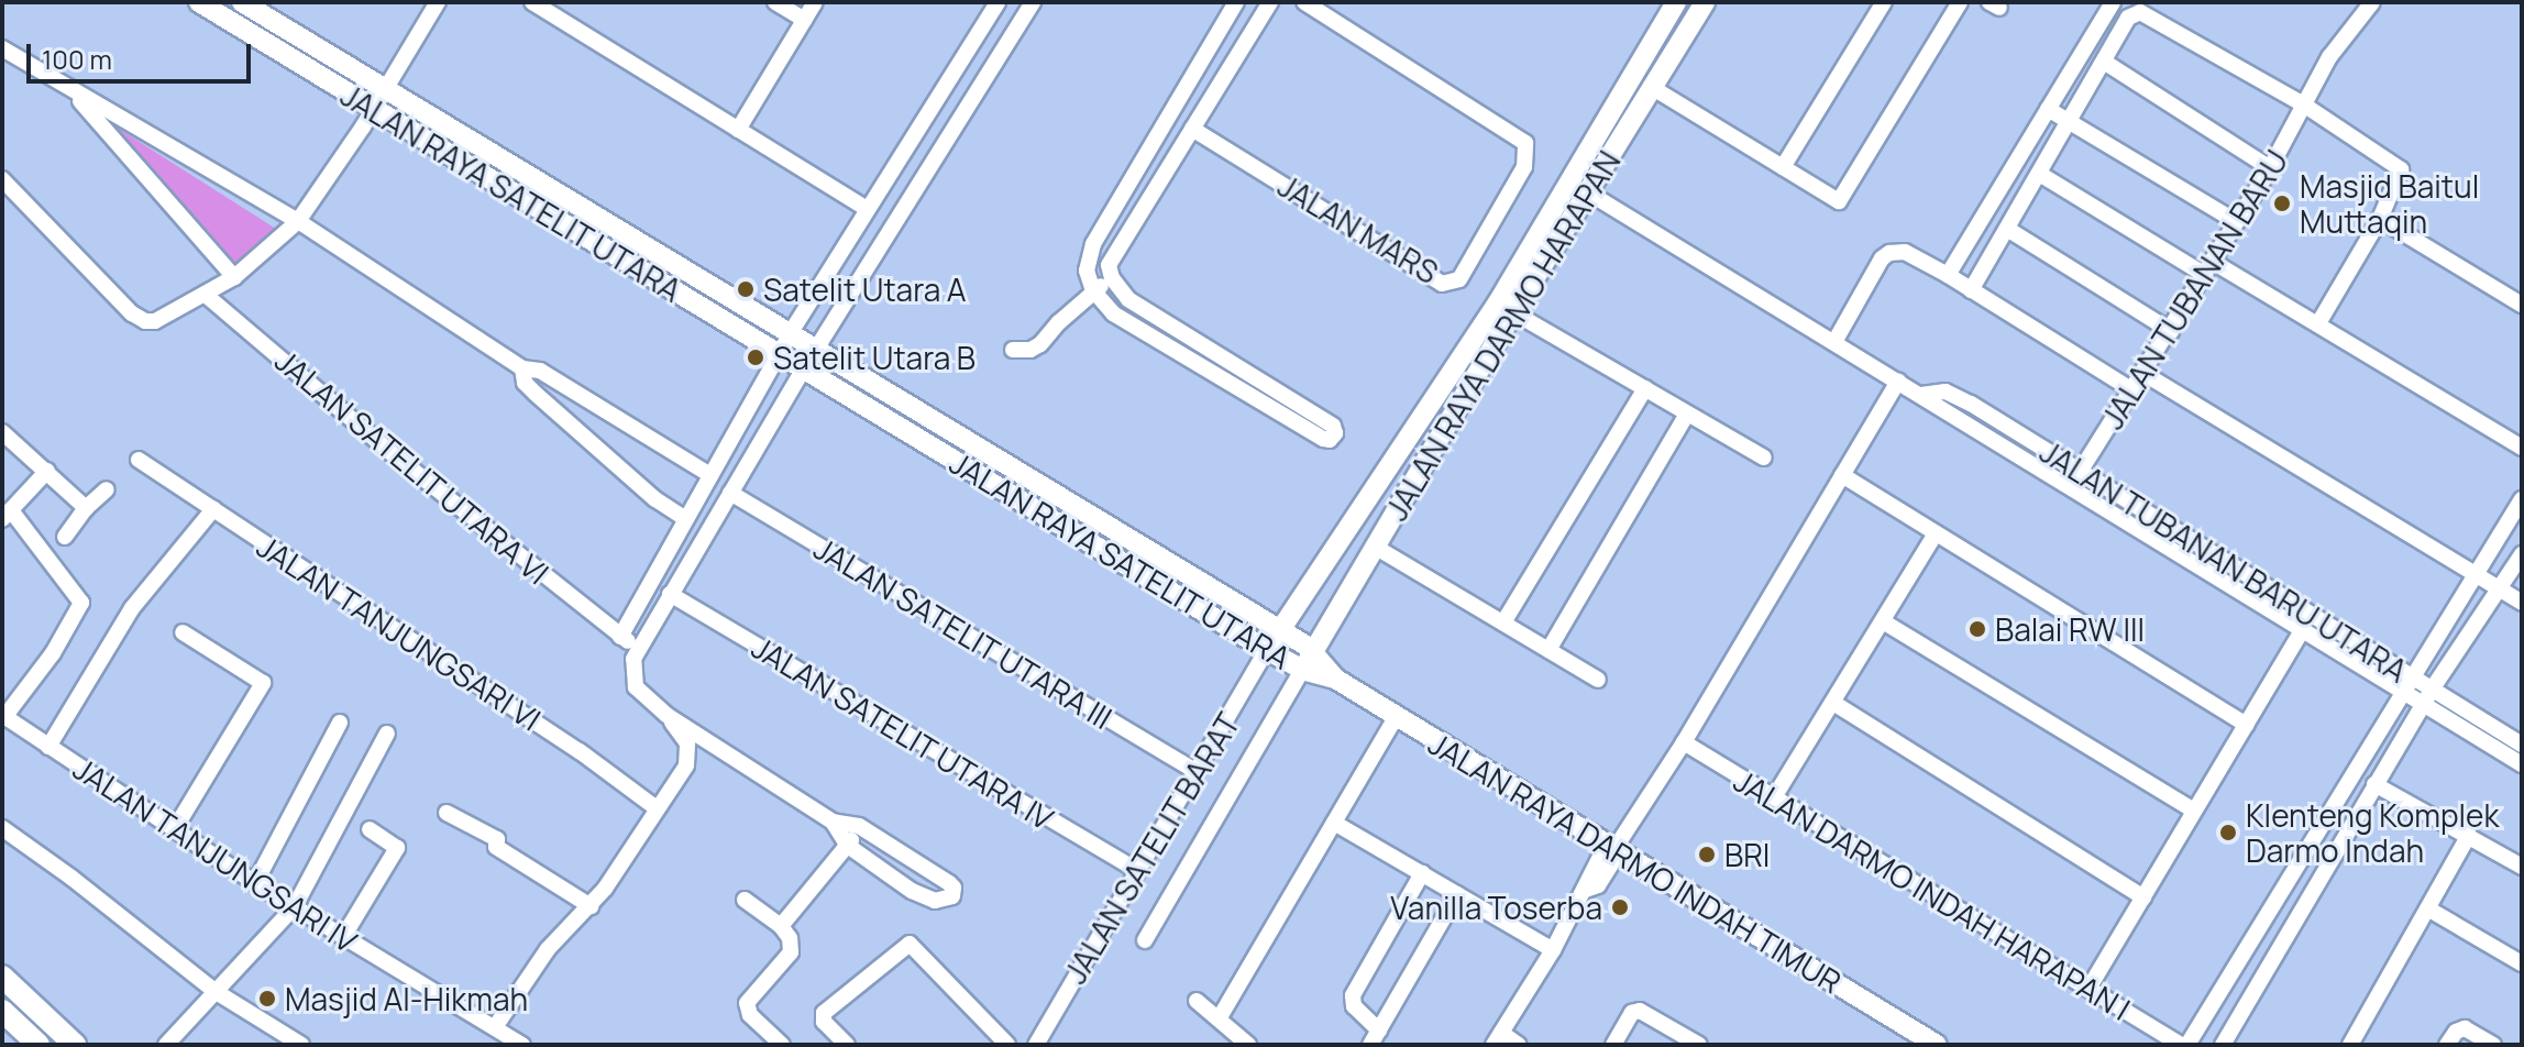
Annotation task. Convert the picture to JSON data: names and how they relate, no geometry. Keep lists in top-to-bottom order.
{
  "streets": {
    "street": [
      "JALAN RAYA SATELIT UTARA",
      "JALAN MARS",
      "JALAN TUBANAN BARU",
      "JALAN RAYA DARMO HARAPAN",
      "JALAN SATELIT UTARA VI",
      "JALAN TUBANAN BARU UTARA",
      "JALAN TANJUNGSARI VI",
      "JALAN SATELIT UTARA III",
      "JALAN SATELIT UTARA IV",
      "JALAN SATELIT BARAT",
      "JALAN TANJUNGSARI IV",
      "JALAN RAYA DARMO INDAH TIMUR",
      "JALAN DARMO INDAH HARAPAN I"
    ]
  },
  "crossings": [
    ["JALAN RAYA SATELIT UTARA", "JALAN RAYA DARMO HARAPAN"],
    ["JALAN RAYA SATELIT UTARA", "JALAN SATELIT BARAT"],
    ["JALAN RAYA SATELIT UTARA", "JALAN RAYA DARMO INDAH TIMUR"],
    ["JALAN TUBANAN BARU", "JALAN TUBANAN BARU UTARA"],
    ["JALAN RAYA DARMO HARAPAN", "JALAN SATELIT BARAT"],
    ["JALAN RAYA DARMO HARAPAN", "JALAN RAYA DARMO INDAH TIMUR"],
    ["JALAN SATELIT UTARA III", "JALAN SATELIT BARAT"],
    ["JALAN SATELIT UTARA IV", "JALAN SATELIT BARAT"]
  ],
  "places": [
    "Masjid Baitul Muttaqin",
    "Satelit Utara A",
    "Satelit Utara B",
    "Balai RW III",
    "Klenteng Komplek Darmo Indah",
    "BRI",
    "Vanilla Toserba",
    "Masjid Al-Hikmah"
  ],
  "scale_bar": "100 m"
}
